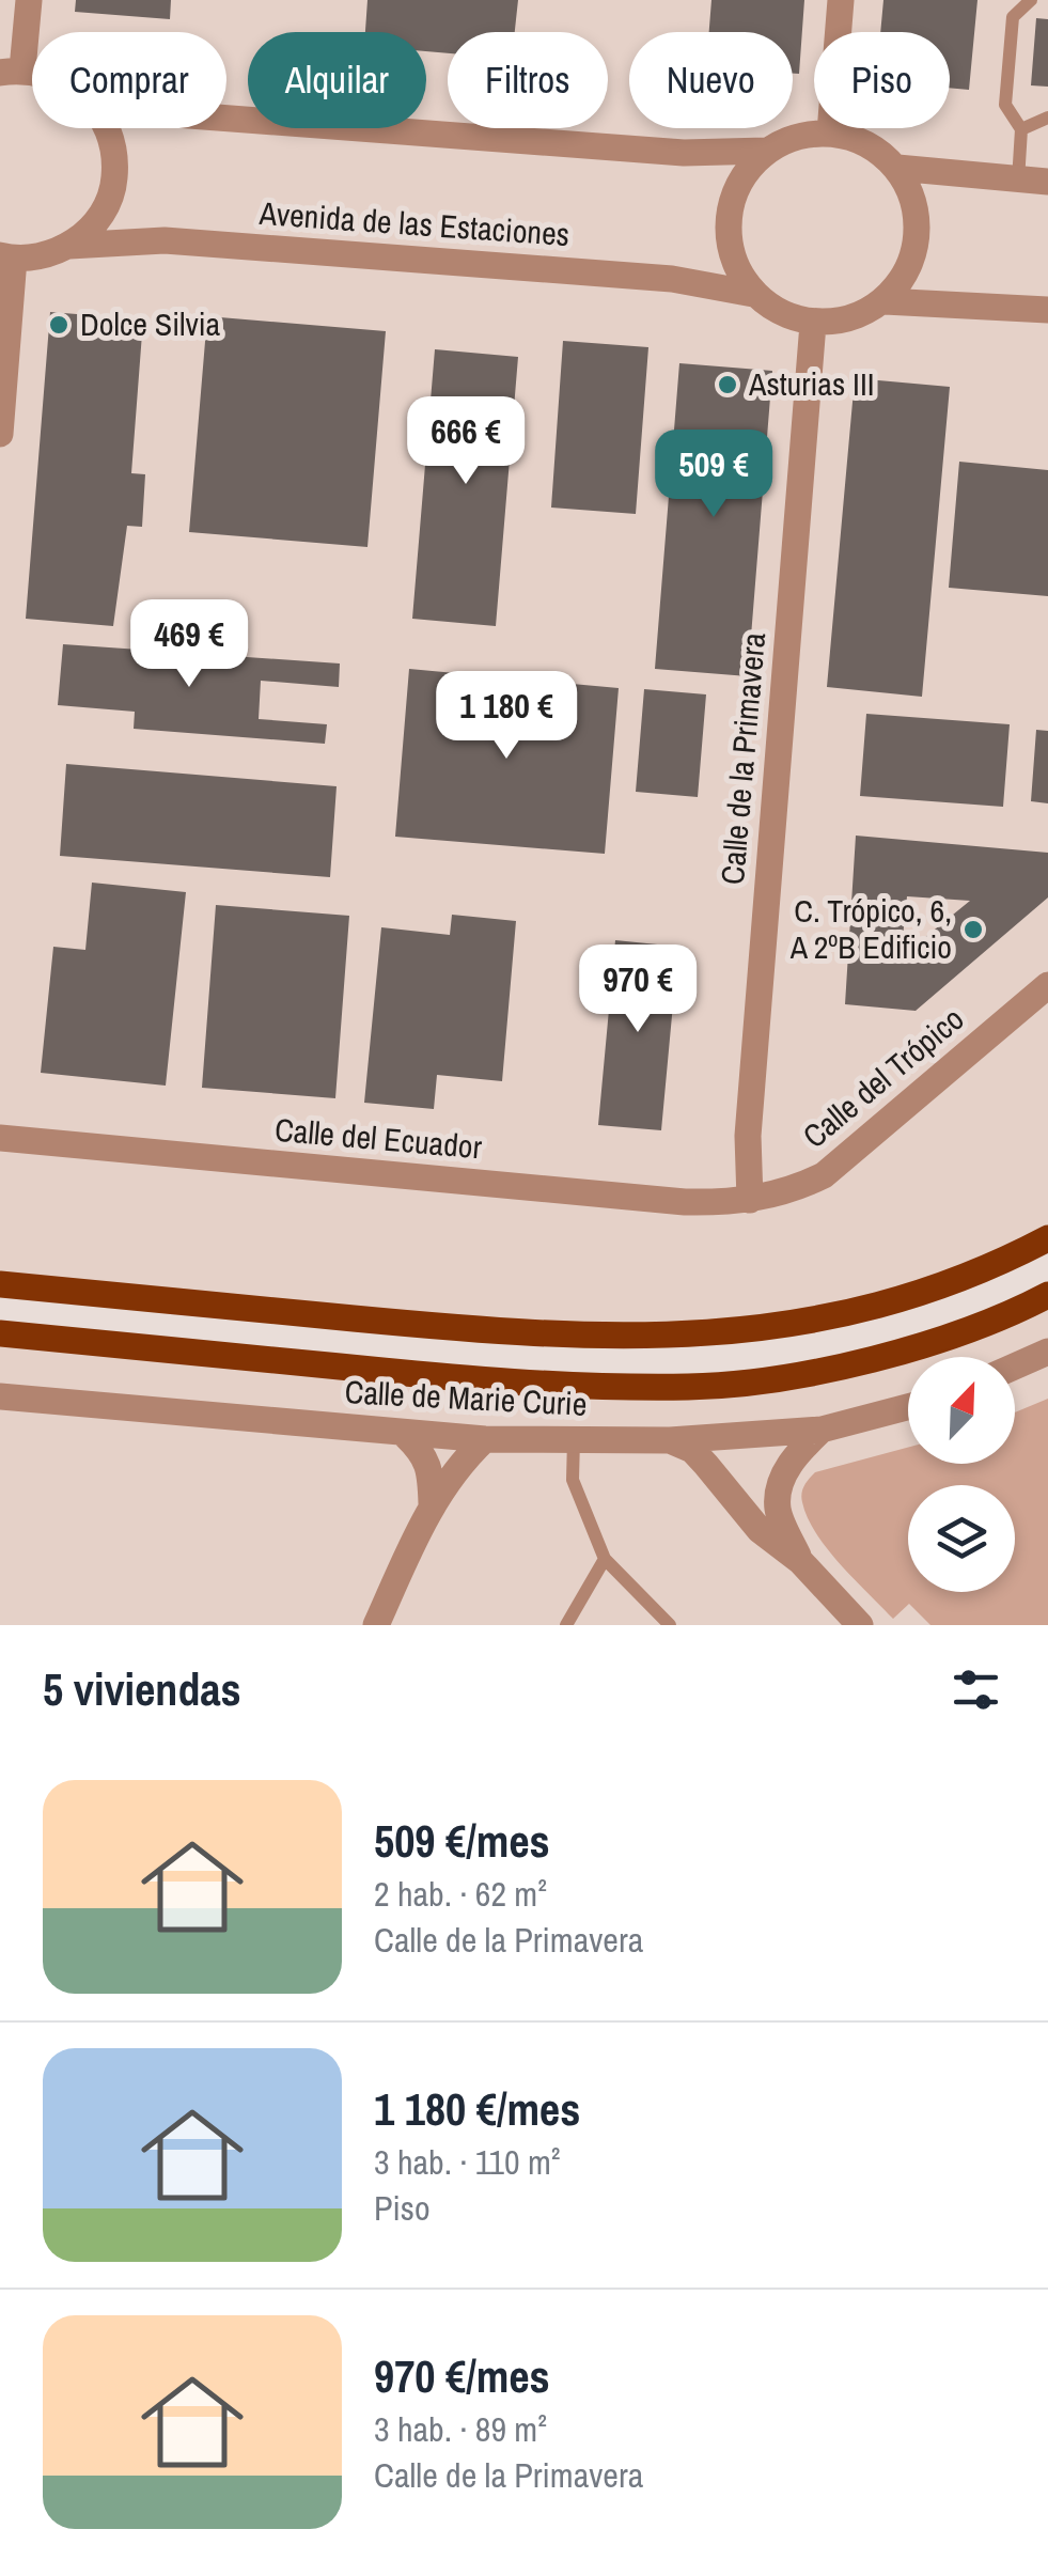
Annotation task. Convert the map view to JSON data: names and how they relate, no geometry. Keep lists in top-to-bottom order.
{
  "streets": {
    "street": [
      "Avenida de las Estaciones",
      "Calle de la Primavera",
      "Calle del Trópico",
      "Calle del Ecuador",
      "Calle de Marie Curie"
    ]
  },
  "crossings": [
    ["Avenida de las Estaciones", "Calle de la Primavera"],
    ["Calle de la Primavera", "Calle del Trópico"],
    ["Calle de la Primavera", "Calle del Ecuador"],
    ["Calle del Trópico", "Calle del Ecuador"]
  ],
  "places": ["Dolce Silvia", "Asturias III", "C. Trópico, 6, A 2ºB Edificio"],
  "north": "top right",
  "page": {
    "chip": [
      "Comprar",
      "Alquilar",
      "Filtros",
      "Nuevo",
      "Piso"
    ],
    "price": [
      "666 €",
      "509 €",
      "469 €",
      "1 180 €",
      "970 €"
    ],
    "heading": "5 viviendas",
    "list": [
      {
        "name": "509 €/mes",
        "note": "2 hab. · 62 m² · Calle de la Primavera"
      },
      {
        "name": "1 180 €/mes",
        "note": "3 hab. · 110 m² · Piso"
      },
      {
        "name": "970 €/mes",
        "note": "3 hab. · 89 m² · Calle de la Primavera"
      }
    ]
  }
}
